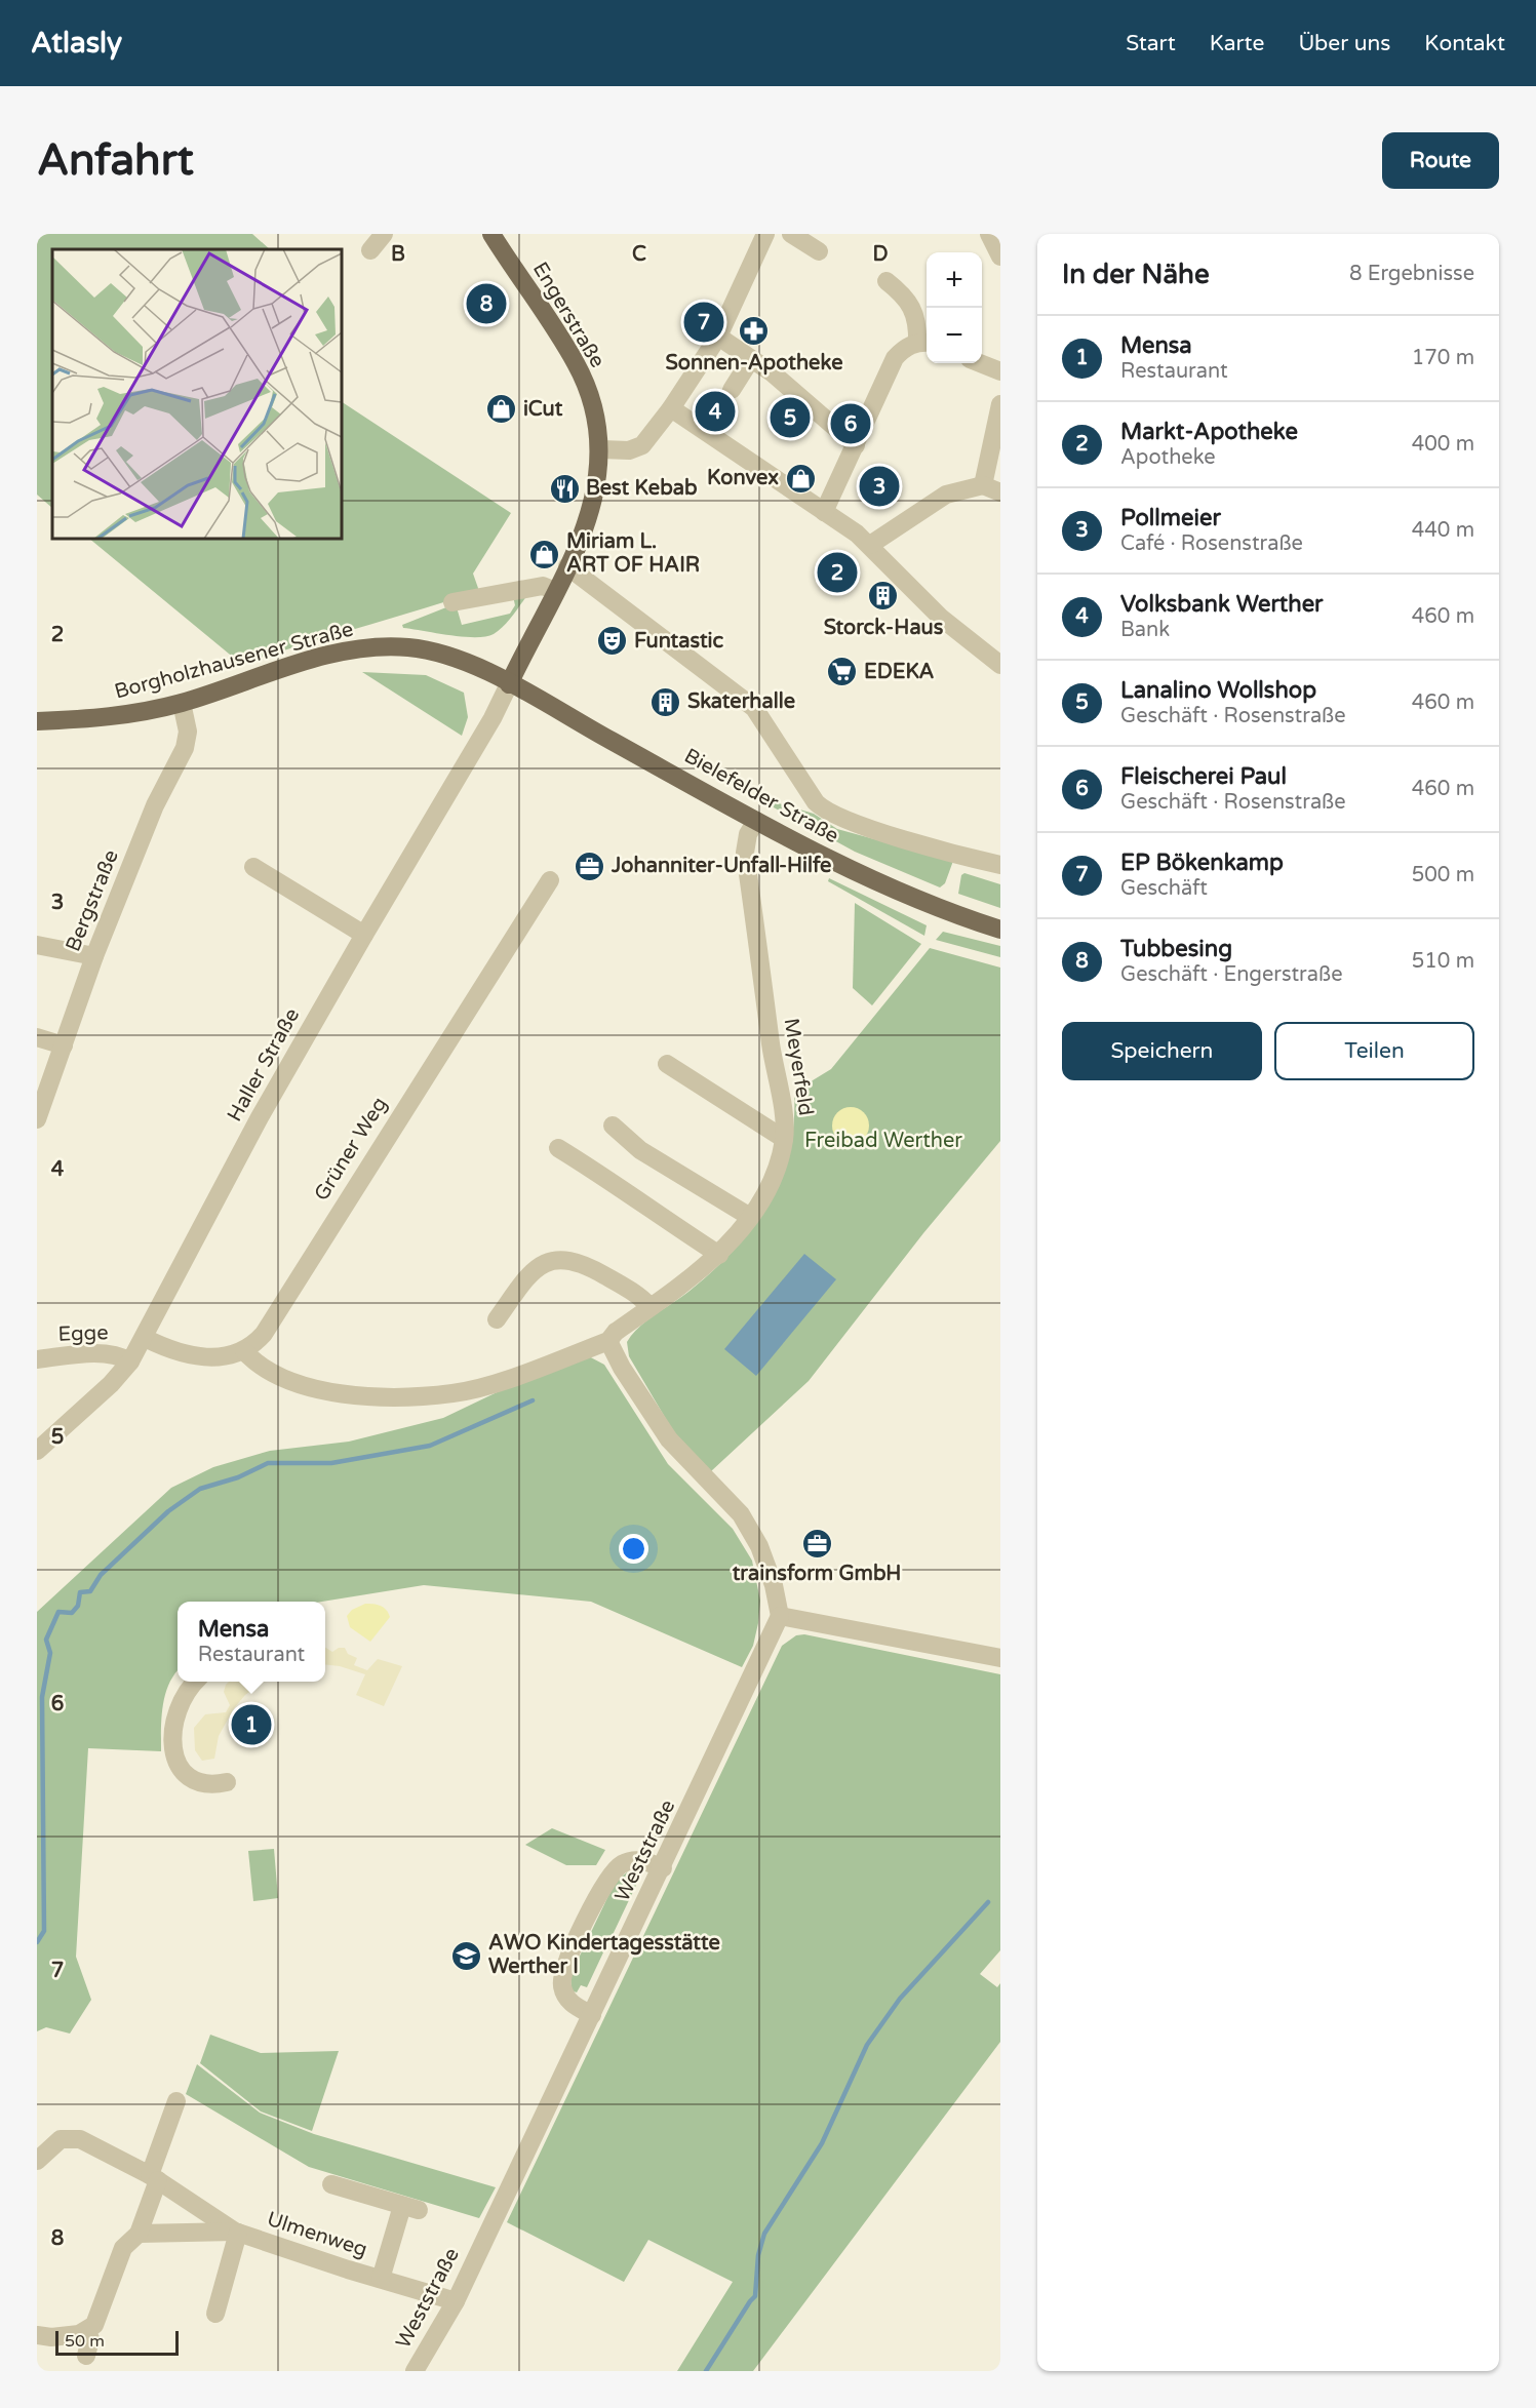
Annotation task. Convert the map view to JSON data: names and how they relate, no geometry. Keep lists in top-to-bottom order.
{
  "streets": {
    "main road": ["Engerstraße", "Borgholzhausener Straße", "Bielefelder Straße"],
    "street": [
      "Bergstraße",
      "Haller Straße",
      "Meyerfeld",
      "Grüner Weg",
      "Egge",
      "Weststraße",
      "Ulmenweg"
    ]
  },
  "crossings": [
    ["Engerstraße", "Borgholzhausener Straße"],
    ["Engerstraße", "Bielefelder Straße"],
    ["Engerstraße", "Haller Straße"],
    ["Borgholzhausener Straße", "Bielefelder Straße"],
    ["Borgholzhausener Straße", "Bergstraße"],
    ["Borgholzhausener Straße", "Haller Straße"],
    ["Bielefelder Straße", "Haller Straße"],
    ["Bielefelder Straße", "Meyerfeld"],
    ["Haller Straße", "Egge"],
    ["Meyerfeld", "Grüner Weg"],
    ["Weststraße", "Ulmenweg"]
  ],
  "parks": ["Freibad Werther"],
  "places": {
    "pharmacy": ["Sonnen-Apotheke"],
    "shop": ["iCut", "Konvex", "Miriam L. ART OF HAIR"],
    "restaurant": ["Best Kebab"],
    "building": ["Storck-Haus", "Skaterhalle"],
    "theatre": ["Funtastic"],
    "supermarket": ["EDEKA"],
    "office": ["Johanniter-Unfall-Hilfe", "trainsform GmbH"],
    "school or university": ["AWO Kindertagesstätte Werther I"]
  },
  "scale_bar": "50 m",
  "page": {
    "header": "Atlasly",
    "nav": [
      "Start",
      "Karte",
      "Über uns",
      "Kontakt"
    ],
    "buttons": [
      "Route",
      ["Speichern", "Teilen"]
    ],
    "title": "Anfahrt",
    "heading": ["In der Nähe", "8 Ergebnisse"],
    "map_buttons": ["+", "−"],
    "pins": [
      "8",
      "7",
      "4",
      "5",
      "6",
      "3",
      "2",
      "1"
    ],
    "list": [
      {
        "mark": "1",
        "name": "Mensa",
        "note": "Restaurant",
        "value": "170 m"
      },
      {
        "mark": "2",
        "name": "Markt-Apotheke",
        "note": "Apotheke",
        "value": "400 m"
      },
      {
        "mark": "3",
        "name": "Pollmeier",
        "note": "Café · Rosenstraße",
        "value": "440 m"
      },
      {
        "mark": "4",
        "name": "Volksbank Werther",
        "note": "Bank",
        "value": "460 m"
      },
      {
        "mark": "5",
        "name": "Lanalino Wollshop",
        "note": "Geschäft · Rosenstraße",
        "value": "460 m"
      },
      {
        "mark": "6",
        "name": "Fleischerei Paul",
        "note": "Geschäft · Rosenstraße",
        "value": "460 m"
      },
      {
        "mark": "7",
        "name": "EP Bökenkamp",
        "note": "Geschäft",
        "value": "500 m"
      },
      {
        "mark": "8",
        "name": "Tubbesing",
        "note": "Geschäft · Engerstraße",
        "value": "510 m"
      }
    ],
    "popup": ["Mensa", "Restaurant"],
    "scale": "50 m"
  },
  "grid": {
    "columns": ["B", "C", "D"],
    "rows": [
      "2",
      "3",
      "4",
      "5",
      "6",
      "7",
      "8"
    ]
  }
}
